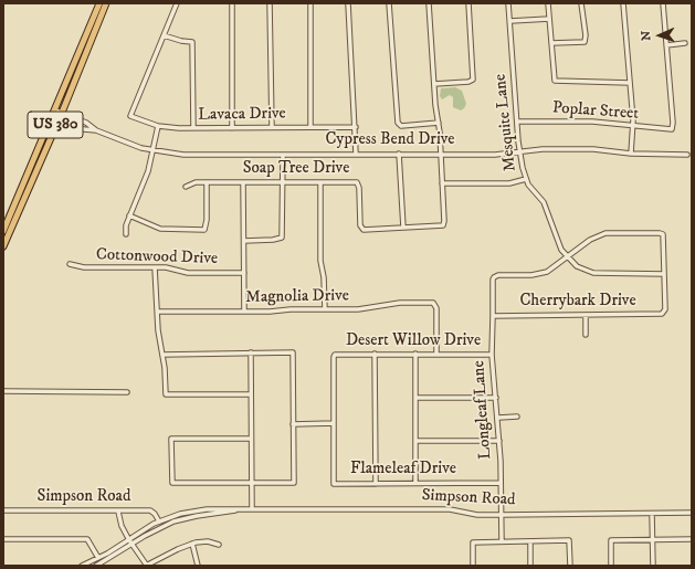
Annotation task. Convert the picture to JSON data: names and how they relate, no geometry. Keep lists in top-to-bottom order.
{
  "streets": {
    "highway": ["US 380"],
    "street": [
      "Poplar Street",
      "Lavaca Drive",
      "Mesquite Lane",
      "Cypress Bend Drive",
      "Soap Tree Drive",
      "Cottonwood Drive",
      "Magnolia Drive",
      "Cherrybark Drive",
      "Desert Willow Drive",
      "Longleaf Lane",
      "Flameleaf Drive",
      "Simpson Road"
    ]
  },
  "crossings": [
    ["Poplar Street", "Mesquite Lane"],
    ["Mesquite Lane", "Cypress Bend Drive"],
    ["Mesquite Lane", "Cherrybark Drive"],
    ["Mesquite Lane", "Longleaf Lane"],
    ["US 380", "Cypress Bend Drive"],
    ["Magnolia Drive", "Desert Willow Drive"],
    ["Cherrybark Drive", "Longleaf Lane"],
    ["Desert Willow Drive", "Longleaf Lane"],
    ["Desert Willow Drive", "Flameleaf Drive"],
    ["Longleaf Lane", "Flameleaf Drive"],
    ["Longleaf Lane", "Simpson Road"]
  ],
  "north": "left"
}
